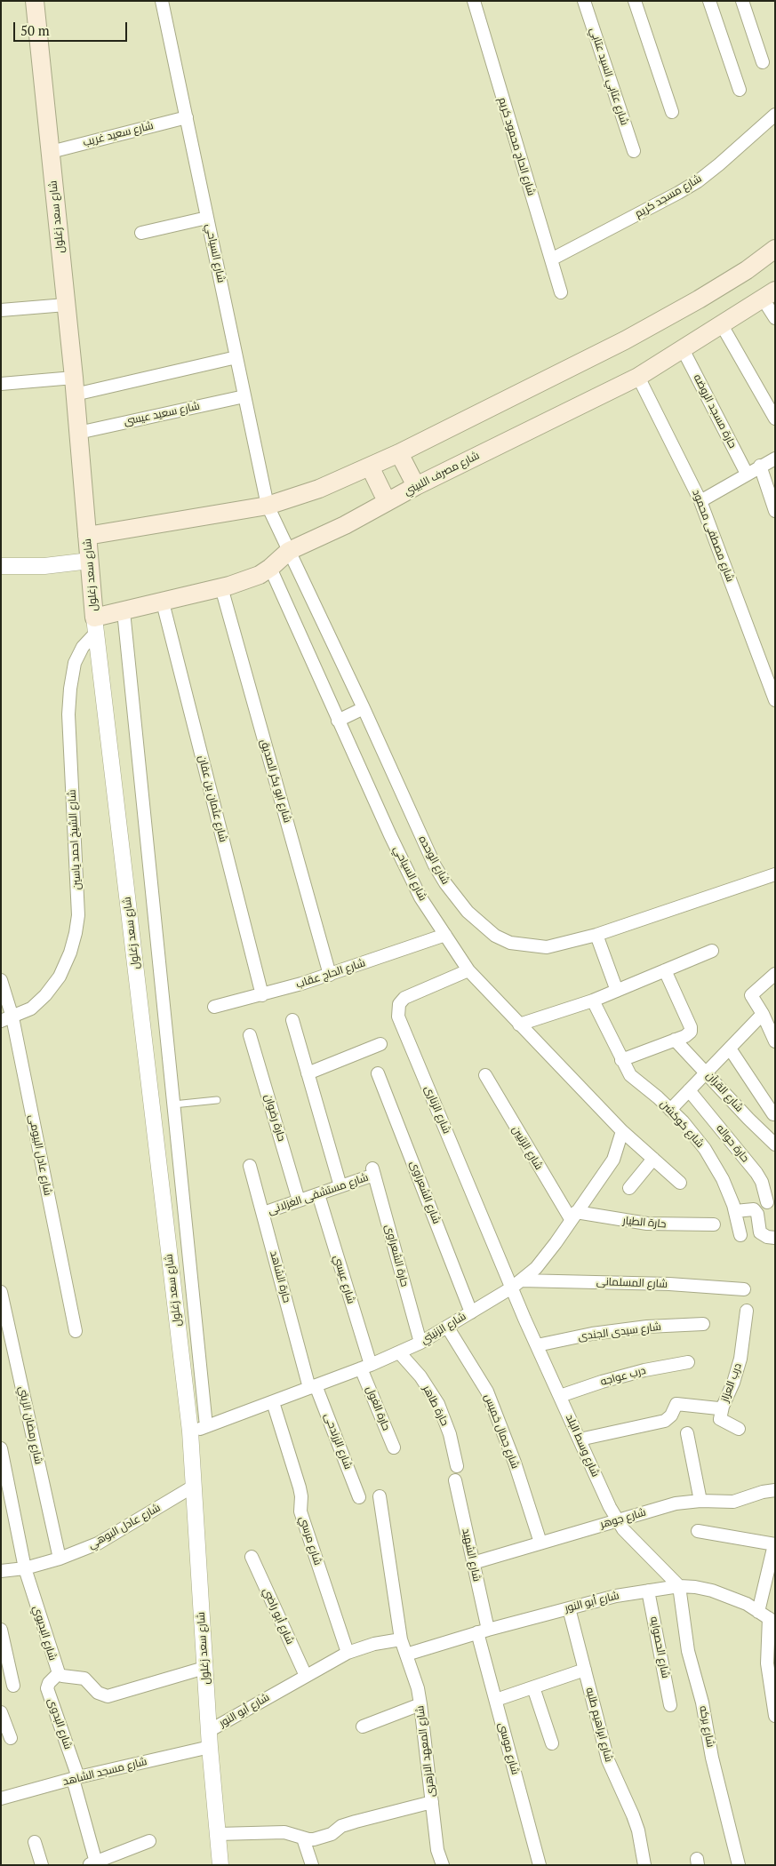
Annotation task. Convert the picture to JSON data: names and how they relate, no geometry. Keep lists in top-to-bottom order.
{
  "streets": {
    "main road": ["شارع سعد زغلول", "شارع مصرف اللبيني"],
    "street": [
      "شارع عتابي السيد عتابي",
      "شارع سعيد غريب",
      "شارع الحاج محمود كريم",
      "شارع مسجد كريم",
      "شارع السياحي",
      "حارة مسجد الروضه",
      "شارع سعيد عيسى",
      "شارع مصطفى محمود",
      "شارع ابو بكر الصديق",
      "شارع عثمان بن عفان",
      "شارع الشيخ احمد ياسين",
      "شارع الوحده",
      "شارع الحاج عقاب",
      "شارع القرآن",
      "شارع الزنارى",
      "حارة رضوان",
      "شارع كوكشن",
      "حارة حواله",
      "شارع الزتيين",
      "شارع عادل البيومى",
      "شارع الشعراوى",
      "شارع مستشفى الغزلانى",
      "حارة الطيار",
      "حارة الشعراوى",
      "حارة الشاهد",
      "شارع عيسي",
      "شارع المسلمانى",
      "شارع الزنيتي",
      "شارع سيدى الجندى",
      "درب عواجه",
      "درب العزاز",
      "حارة طاهر",
      "حارة الغول",
      "شارع رمضان الزيتي",
      "شارع جمال خميس",
      "شارع الزرندحى",
      "شارع وسط البلد",
      "شارع جوهر",
      "شارع عادل البوهي",
      "شارع مرسي",
      "شارع الشهيد",
      "شارع أبو النور",
      "شارع أبو راضي",
      "شارع البديوي",
      "شارع الحصوايه",
      "شارع البدوى",
      "شارع ابراهيم طلبه",
      "شارع بركه",
      "شارع موسى",
      "شارع المعهد الازهرى",
      "شارع مسجد الشاهد"
    ]
  },
  "crossings": [
    ["شارع سعيد غريب", "شارع سعد زغلول"],
    ["شارع سعيد غريب", "شارع السياحي"],
    ["شارع الحاج محمود كريم", "شارع مسجد كريم"],
    ["شارع سعد زغلول", "شارع سعيد عيسى"],
    ["شارع سعد زغلول", "شارع مصرف اللبيني"],
    ["شارع سعد زغلول", "شارع الشيخ احمد ياسين"],
    ["شارع سعد زغلول", "شارع الزنيتي"],
    ["شارع سعد زغلول", "شارع عادل البوهي"],
    ["شارع سعد زغلول", "شارع أبو النور"],
    ["شارع سعد زغلول", "شارع البديوي"],
    ["شارع سعد زغلول", "شارع مسجد الشاهد"],
    ["شارع السياحي", "شارع سعيد عيسى"],
    ["شارع السياحي", "شارع مصرف اللبيني"],
    ["شارع السياحي", "شارع الوحده"],
    ["شارع السياحي", "شارع الحاج عقاب"],
    ["شارع السياحي", "شارع الزنارى"],
    ["شارع السياحي", "شارع الزنيتي"],
    ["حارة مسجد الروضه", "شارع مصرف اللبيني"],
    ["شارع مصرف اللبيني", "شارع مصطفى محمود"],
    ["شارع مصرف اللبيني", "شارع ابو بكر الصديق"],
    ["شارع مصرف اللبيني", "شارع عثمان بن عفان"],
    ["شارع مصرف اللبيني", "شارع الشيخ احمد ياسين"],
    ["شارع مصرف اللبيني", "شارع الوحده"],
    ["شارع ابو بكر الصديق", "شارع الحاج عقاب"],
    ["شارع عثمان بن عفان", "شارع الحاج عقاب"],
    ["شارع الشيخ احمد ياسين", "شارع عادل البيومى"],
    ["شارع الزنارى", "شارع المسلمانى"],
    ["شارع الزنارى", "شارع الزنيتي"],
    ["شارع الزنارى", "شارع وسط البلد"],
    ["حارة رضوان", "شارع مستشفى الغزلانى"],
    ["شارع الزتيين", "حارة الطيار"],
    ["شارع الزتيين", "شارع الزنيتي"],
    ["شارع الشعراوى", "شارع الزنيتي"],
    ["شارع مستشفى الغزلانى", "حارة الشعراوى"],
    ["شارع مستشفى الغزلانى", "حارة الشاهد"],
    ["شارع مستشفى الغزلانى", "شارع عيسي"],
    ["حارة الطيار", "شارع الزنيتي"],
    ["حارة الشعراوى", "شارع الزنيتي"],
    ["حارة الشاهد", "شارع الزنيتي"],
    ["حارة الشاهد", "شارع الزرندحى"],
    ["شارع عيسي", "شارع الزنيتي"],
    ["شارع عيسي", "حارة الغول"],
    ["شارع المسلمانى", "شارع الزنيتي"],
    ["شارع المسلمانى", "شارع وسط البلد"],
    ["شارع الزنيتي", "حارة طاهر"],
    ["شارع الزنيتي", "حارة الغول"],
    ["شارع الزنيتي", "شارع جمال خميس"],
    ["شارع الزنيتي", "شارع الزرندحى"],
    ["شارع الزنيتي", "شارع وسط البلد"],
    ["شارع الزنيتي", "شارع مرسي"],
    ["شارع سيدى الجندى", "شارع وسط البلد"],
    ["درب عواجه", "شارع وسط البلد"],
    ["درب العزاز", "شارع وسط البلد"],
    ["شارع رمضان الزيتي", "شارع عادل البوهي"],
    ["شارع جمال خميس", "شارع جوهر"],
    ["شارع وسط البلد", "شارع جوهر"],
    ["شارع وسط البلد", "شارع أبو النور"],
    ["شارع وسط البلد", "شارع بركه"],
    ["شارع جوهر", "شارع الشهيد"],
    ["شارع عادل البوهي", "شارع البديوي"],
    ["شارع مرسي", "شارع أبو النور"],
    ["شارع الشهيد", "شارع أبو النور"],
    ["شارع الشهيد", "شارع موسى"],
    ["شارع أبو النور", "شارع أبو راضي"],
    ["شارع أبو النور", "شارع الحصوايه"],
    ["شارع أبو النور", "شارع ابراهيم طلبه"],
    ["شارع أبو النور", "شارع بركه"],
    ["شارع أبو النور", "شارع موسى"],
    ["شارع أبو النور", "شارع المعهد الازهرى"],
    ["شارع البديوي", "شارع البدوى"],
    ["شارع البدوى", "شارع مسجد الشاهد"]
  ],
  "scale_bar": "50 m"
}
